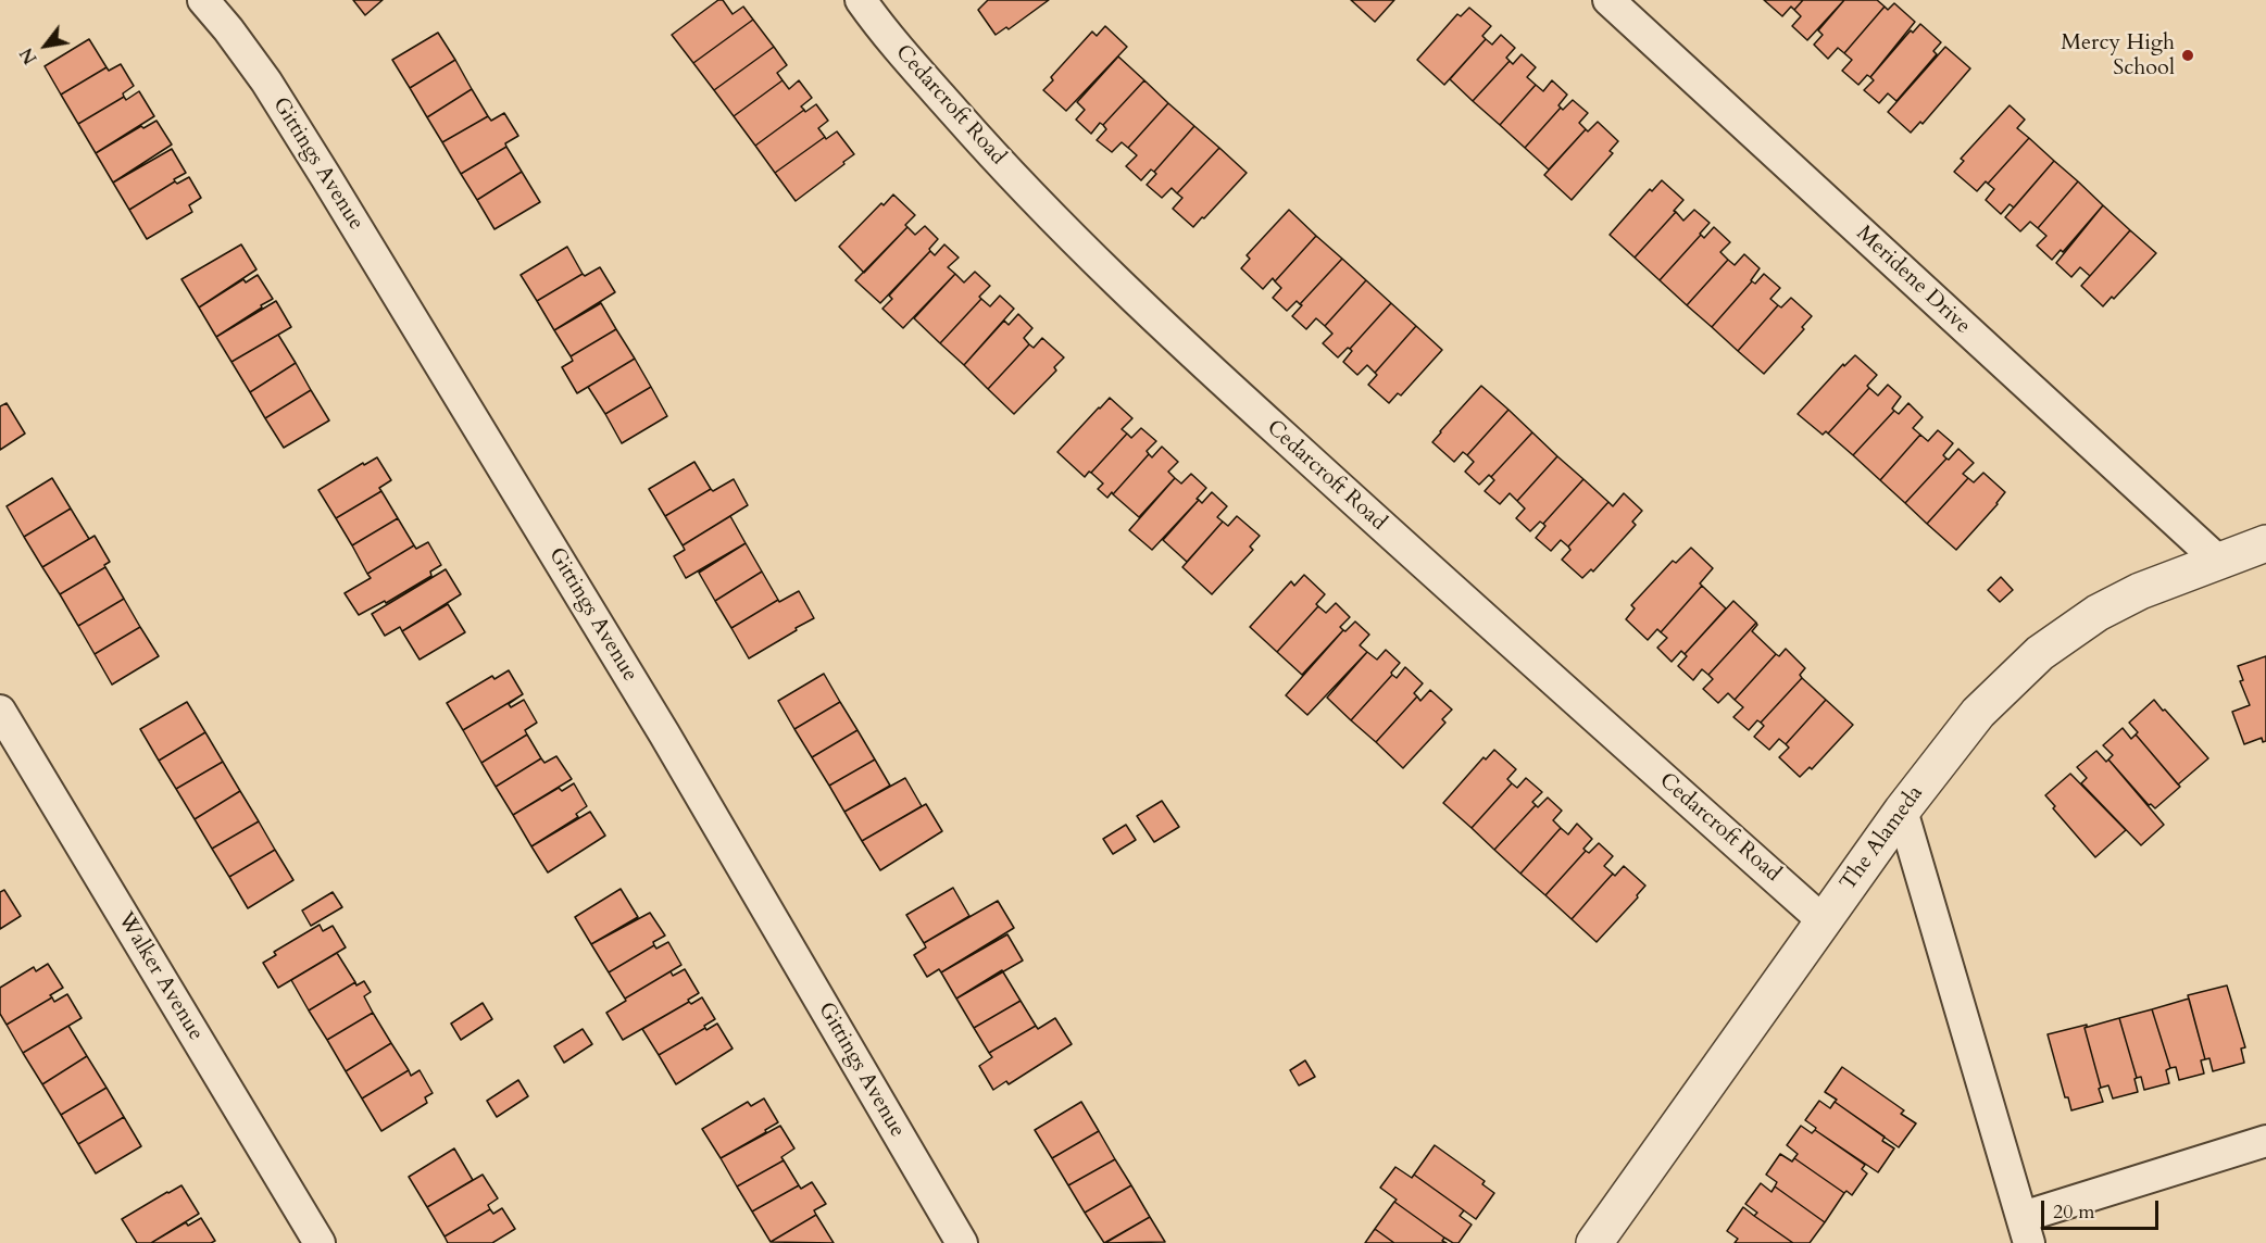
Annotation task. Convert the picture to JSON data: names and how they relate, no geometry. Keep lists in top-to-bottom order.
{
  "streets": {
    "street": [
      "Cedarcroft Road",
      "Gittings Avenue",
      "Meridene Drive",
      "The Alameda",
      "Walker Avenue"
    ]
  },
  "crossings": [
    ["Cedarcroft Road", "The Alameda"],
    ["Meridene Drive", "The Alameda"]
  ],
  "places": ["Mercy High School"],
  "scale_bar": "20 m",
  "north": "bottom left"
}
